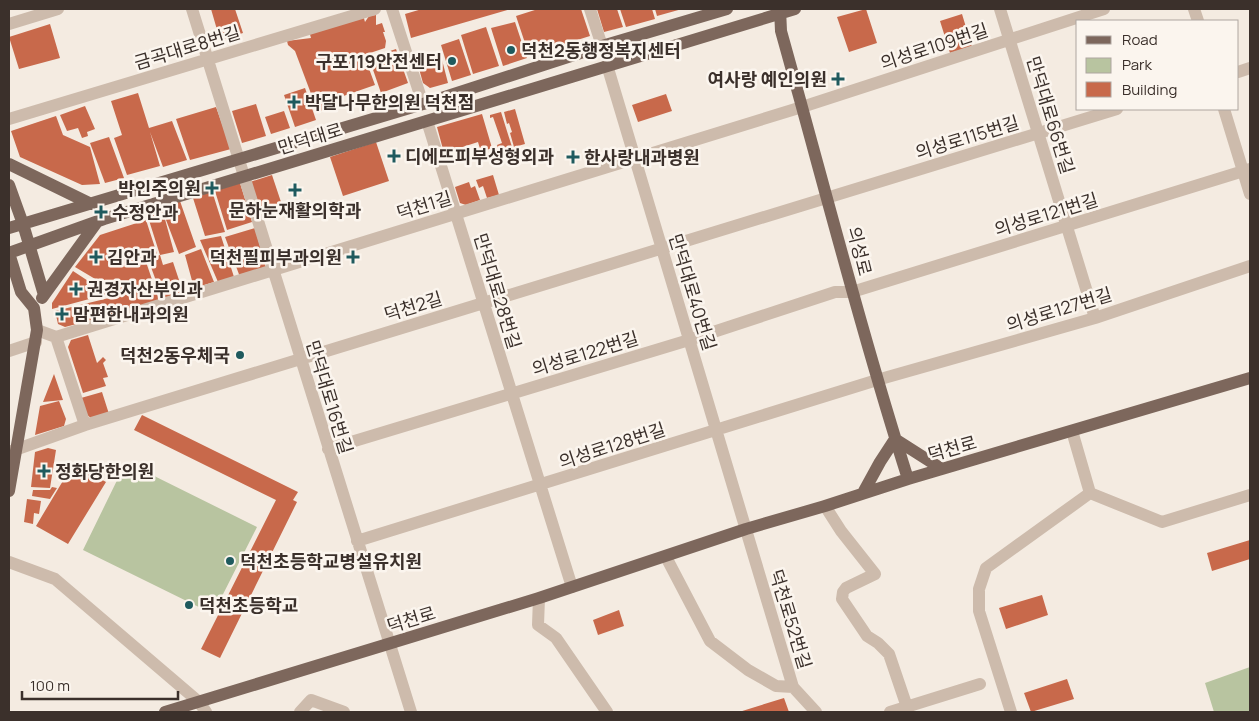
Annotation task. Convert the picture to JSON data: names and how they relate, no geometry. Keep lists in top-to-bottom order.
{
  "streets": {
    "main road": ["만덕대로", "의성로", "덕천로"],
    "street": [
      "의성로109번길",
      "금곡대로8번길",
      "만덕대로66번길",
      "의성로115번길",
      "덕천1길",
      "의성로121번길",
      "만덕대로28번길",
      "만덕대로40번길",
      "덕천2길",
      "의성로127번길",
      "의성로122번길",
      "만덕대로16번길",
      "의성로128번길",
      "덕천로52번길"
    ]
  },
  "crossings": [
    ["의성로109번길", "만덕대로66번길"],
    ["의성로109번길", "덕천1길"],
    ["의성로109번길", "의성로"],
    ["금곡대로8번길", "만덕대로16번길"],
    ["만덕대로66번길", "의성로115번길"],
    ["만덕대로66번길", "의성로121번길"],
    ["만덕대로66번길", "의성로127번길"],
    ["의성로115번길", "의성로"],
    ["의성로115번길", "덕천2길"],
    ["만덕대로", "의성로"],
    ["만덕대로", "만덕대로28번길"],
    ["만덕대로", "만덕대로40번길"],
    ["만덕대로", "만덕대로16번길"],
    ["덕천1길", "의성로"],
    ["덕천1길", "만덕대로28번길"],
    ["덕천1길", "만덕대로40번길"],
    ["덕천1길", "만덕대로16번길"],
    ["의성로121번길", "의성로"],
    ["의성로121번길", "의성로122번길"],
    ["의성로", "덕천2길"],
    ["의성로", "의성로127번길"],
    ["의성로", "의성로122번길"],
    ["의성로", "의성로128번길"],
    ["의성로", "덕천로"],
    ["만덕대로28번길", "덕천2길"],
    ["만덕대로28번길", "의성로122번길"],
    ["만덕대로28번길", "의성로128번길"],
    ["만덕대로28번길", "덕천로"],
    ["만덕대로40번길", "덕천2길"],
    ["만덕대로40번길", "의성로122번길"],
    ["만덕대로40번길", "의성로128번길"],
    ["만덕대로40번길", "덕천로"],
    ["만덕대로40번길", "덕천로52번길"],
    ["덕천2길", "만덕대로16번길"],
    ["의성로127번길", "의성로128번길"],
    ["의성로122번길", "만덕대로16번길"],
    ["만덕대로16번길", "의성로128번길"],
    ["만덕대로16번길", "덕천로"],
    ["덕천로", "덕천로52번길"]
  ],
  "places": {
    "other": [
      "덕천2동행정복지센터",
      "구포119안전센터",
      "덕천2동우체국",
      "덕천초등학교병설유치원",
      "덕천초등학교"
    ],
    "health": [
      "여사랑 예인의원",
      "박달나무한의원 덕천점",
      "디에뜨피부성형외과",
      "한사랑내과병원",
      "박인주의원",
      "문하눈재활의학과",
      "수정안과",
      "김안과",
      "덕천필피부과의원",
      "권경자산부인과",
      "맘편한내과의원",
      "정화당한의원"
    ]
  },
  "legend": ["Road", "Park", "Building"],
  "scale_bar": "100 m"
}
